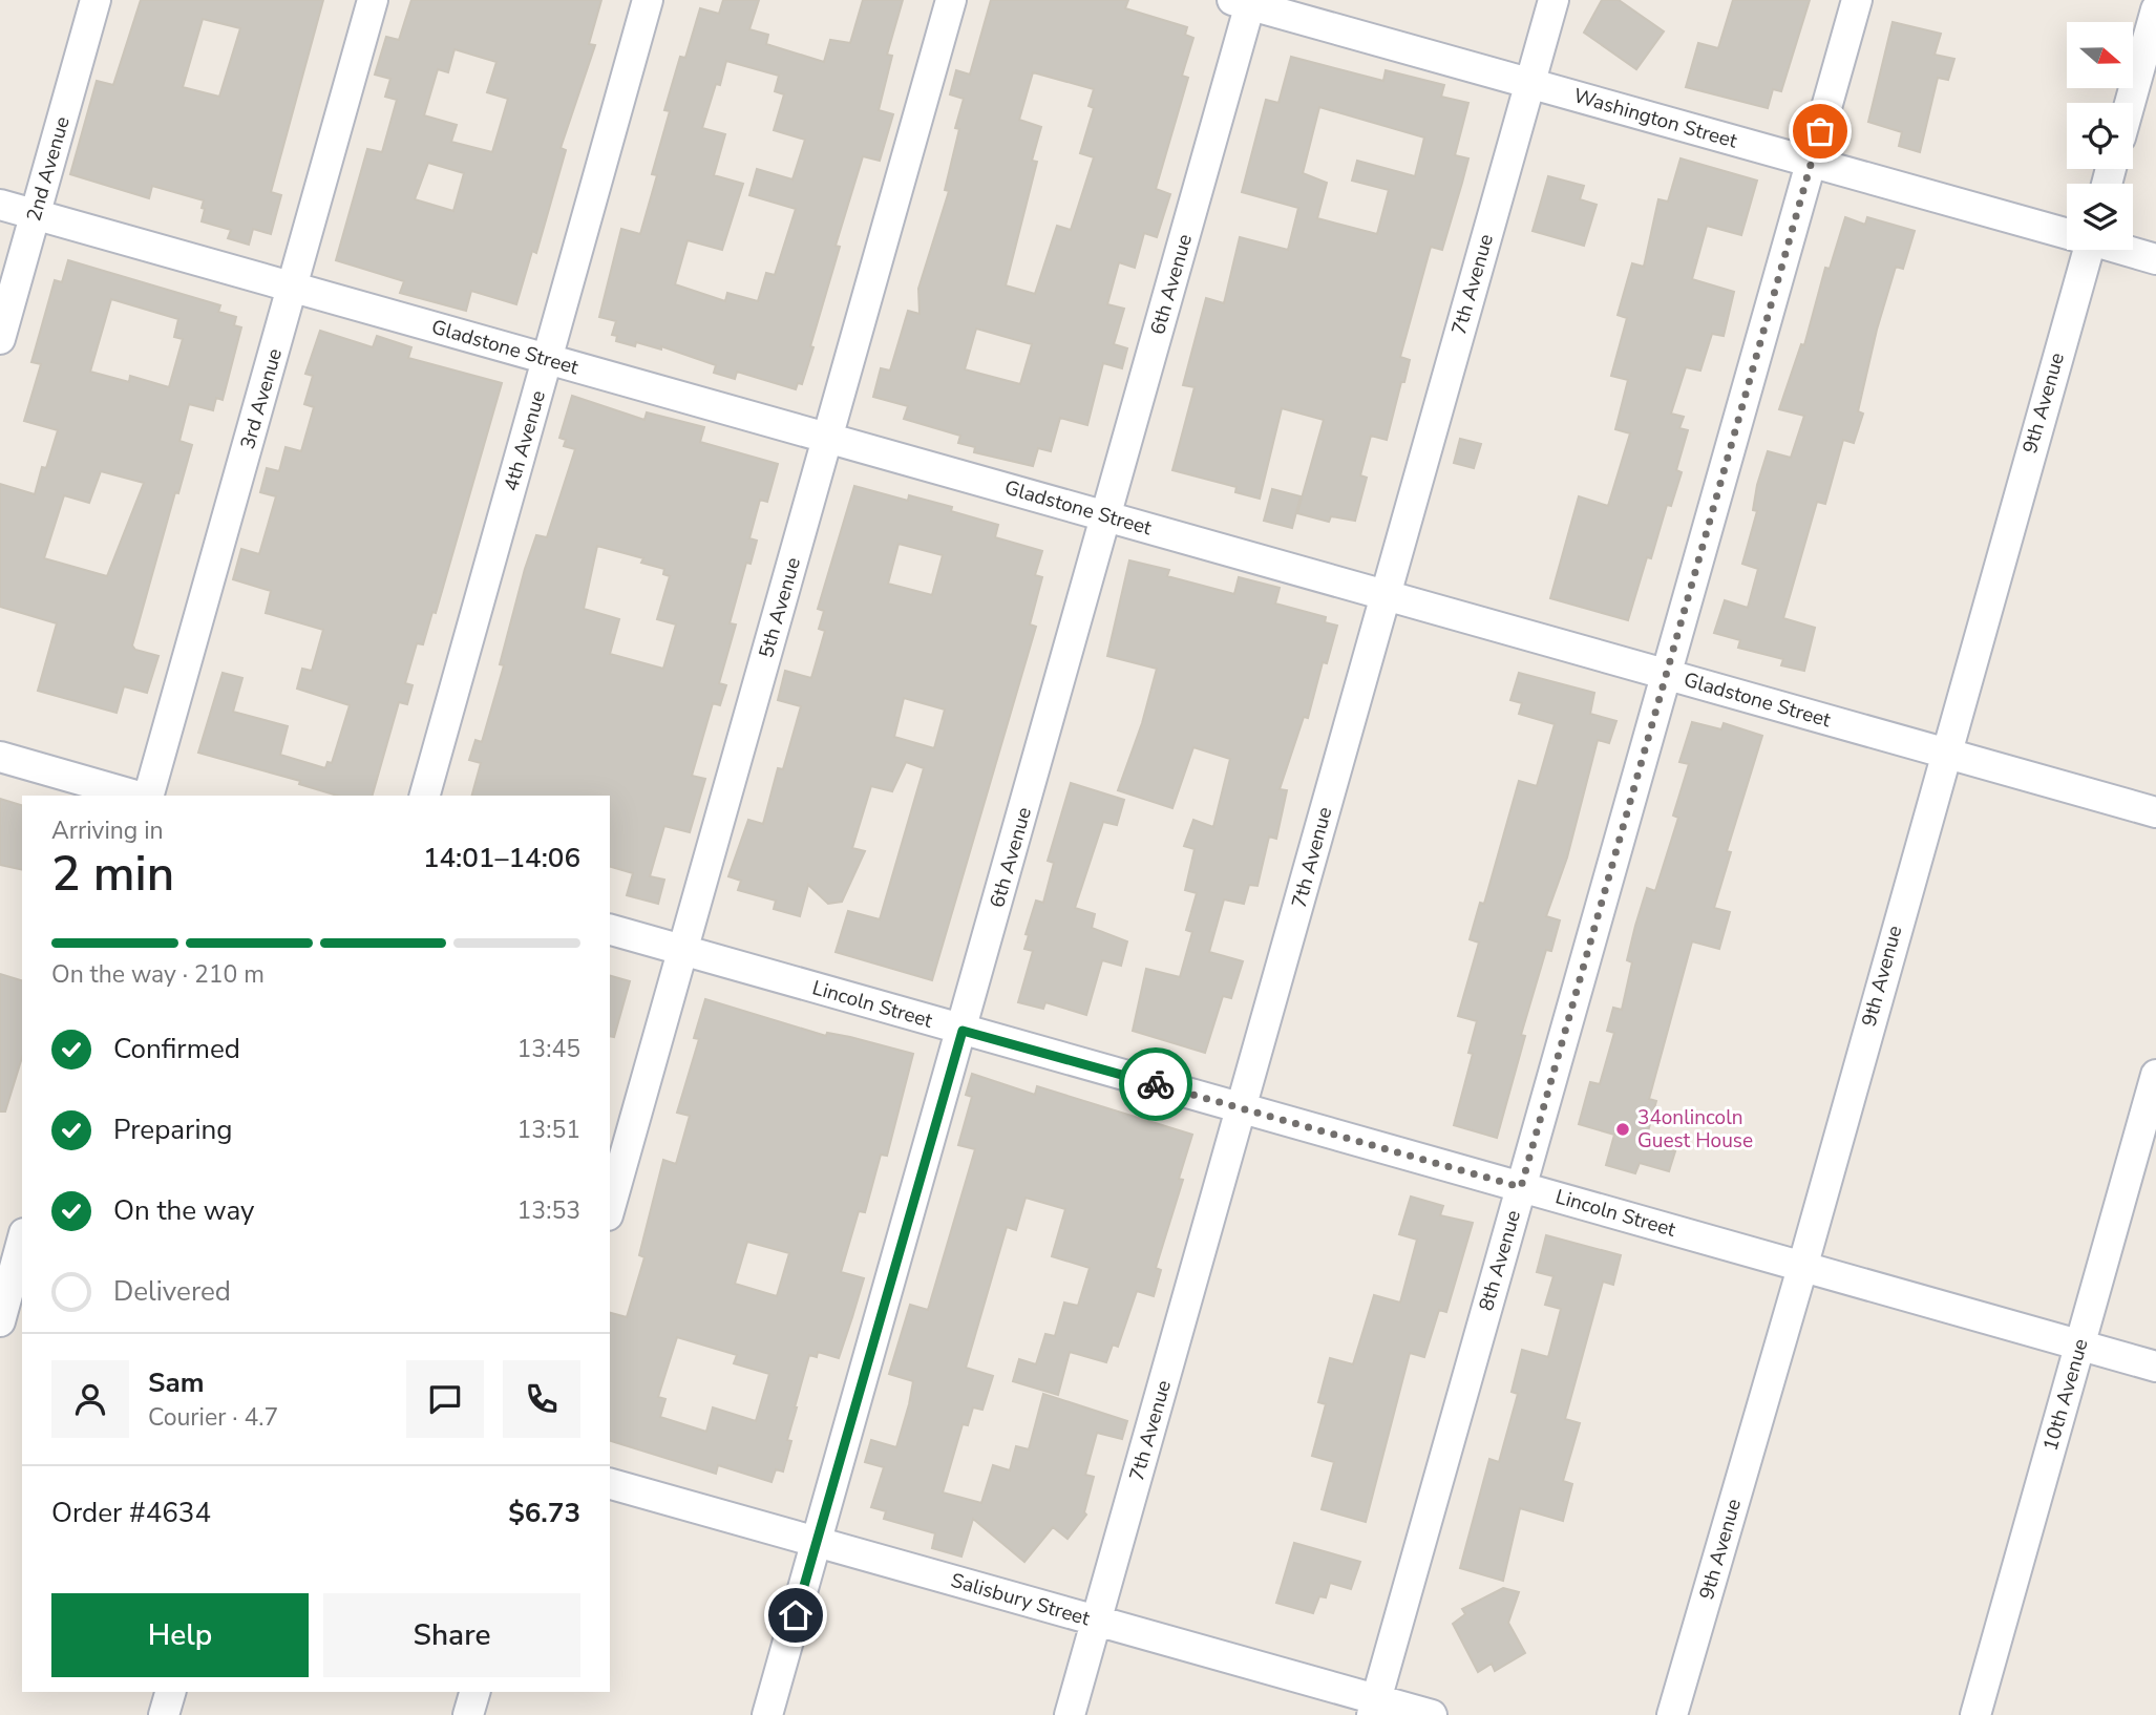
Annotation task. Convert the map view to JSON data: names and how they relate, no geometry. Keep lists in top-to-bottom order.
{
  "streets": {
    "street": [
      "Washington Street",
      "2nd Avenue",
      "6th Avenue",
      "7th Avenue",
      "Gladstone Street",
      "3rd Avenue",
      "9th Avenue",
      "4th Avenue",
      "5th Avenue",
      "Lincoln Street",
      "8th Avenue",
      "10th Avenue",
      "Salisbury Street"
    ]
  },
  "crossings": [
    ["Washington Street", "6th Avenue"],
    ["Washington Street", "7th Avenue"],
    ["Washington Street", "8th Avenue"],
    ["2nd Avenue", "Gladstone Street"],
    ["6th Avenue", "Gladstone Street"],
    ["6th Avenue", "Lincoln Street"],
    ["6th Avenue", "Salisbury Street"],
    ["7th Avenue", "Gladstone Street"],
    ["7th Avenue", "Lincoln Street"],
    ["7th Avenue", "Salisbury Street"],
    ["Gladstone Street", "3rd Avenue"],
    ["Gladstone Street", "9th Avenue"],
    ["Gladstone Street", "4th Avenue"],
    ["Gladstone Street", "5th Avenue"],
    ["Gladstone Street", "8th Avenue"],
    ["9th Avenue", "Lincoln Street"],
    ["5th Avenue", "Lincoln Street"],
    ["Lincoln Street", "8th Avenue"],
    ["Lincoln Street", "10th Avenue"],
    ["8th Avenue", "Salisbury Street"]
  ],
  "places": ["34onlincoln Guest House"],
  "north": "right",
  "page": {
    "heading": ["2 min", "Arriving in", "14:01–14:06"],
    "panel": [
      "Sam",
      "Courier · 4.7",
      "Order #4634",
      "$6.73"
    ],
    "bar": "On the way · 210 m",
    "list": [
      ["Confirmed", "13:45"],
      ["Preparing", "13:51"],
      ["On the way", "13:53"],
      "Delivered"
    ],
    "buttons": ["Help", "Share"]
  }
}
